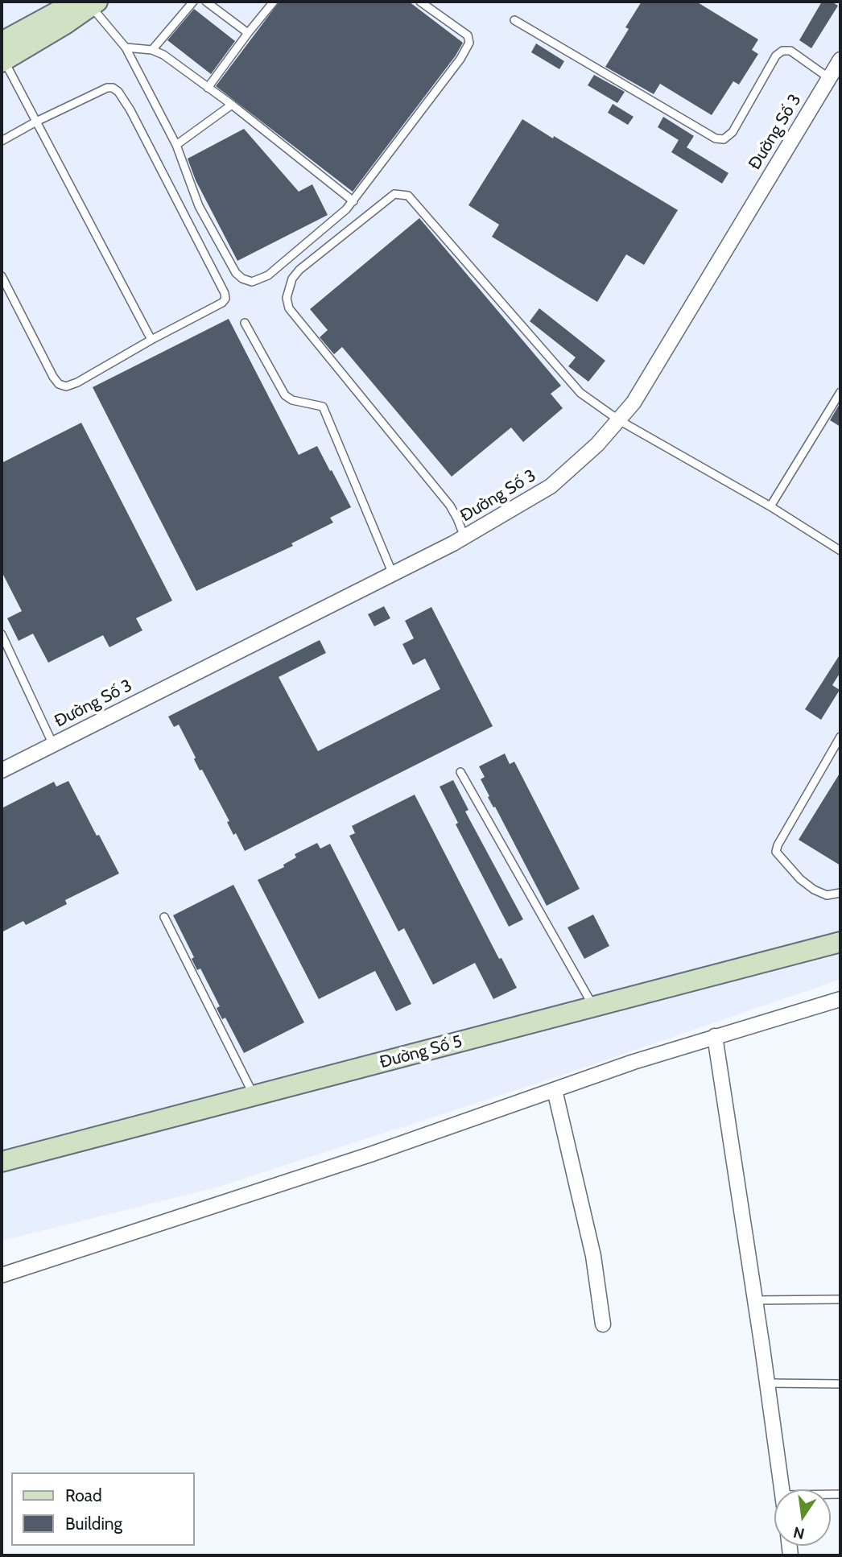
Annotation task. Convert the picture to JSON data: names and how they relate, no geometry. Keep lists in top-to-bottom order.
{
  "streets": {
    "street": ["Đường Số 3", "Đường Số 5"]
  },
  "legend": ["Road", "Building"],
  "north": "bottom"
}
